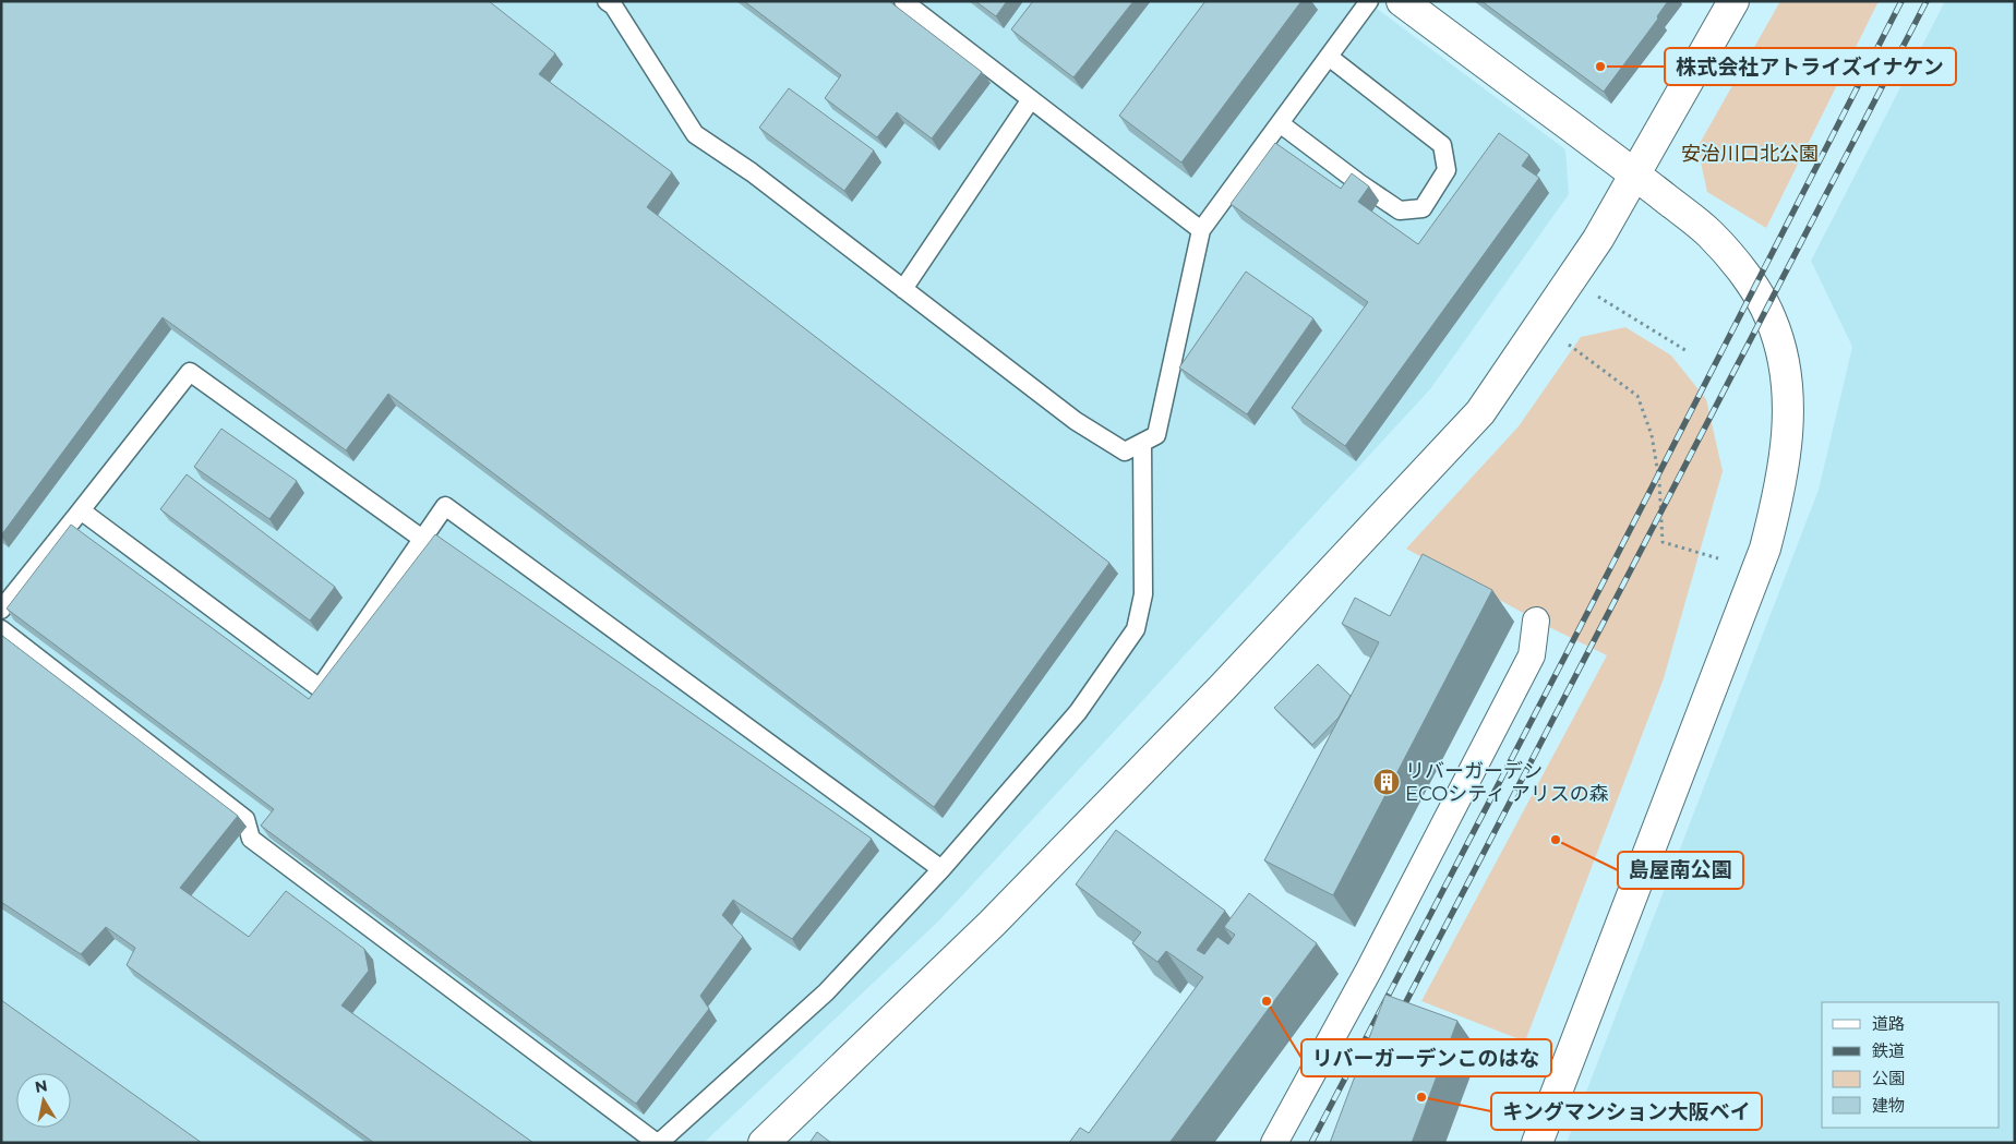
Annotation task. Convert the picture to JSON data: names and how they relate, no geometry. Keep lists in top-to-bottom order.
{
  "parks": ["安治川口北公園"],
  "places": {
    "other": [
      "株式会社アトライズイナケン",
      "島屋南公園",
      "リバーガーデンこのはな",
      "キングマンション大阪ベイ"
    ],
    "building": ["リバーガーデン ECOシティ アリスの森"]
  },
  "legend": [
    "道路",
    "鉄道",
    "公園",
    "建物"
  ],
  "north": "top"
}
